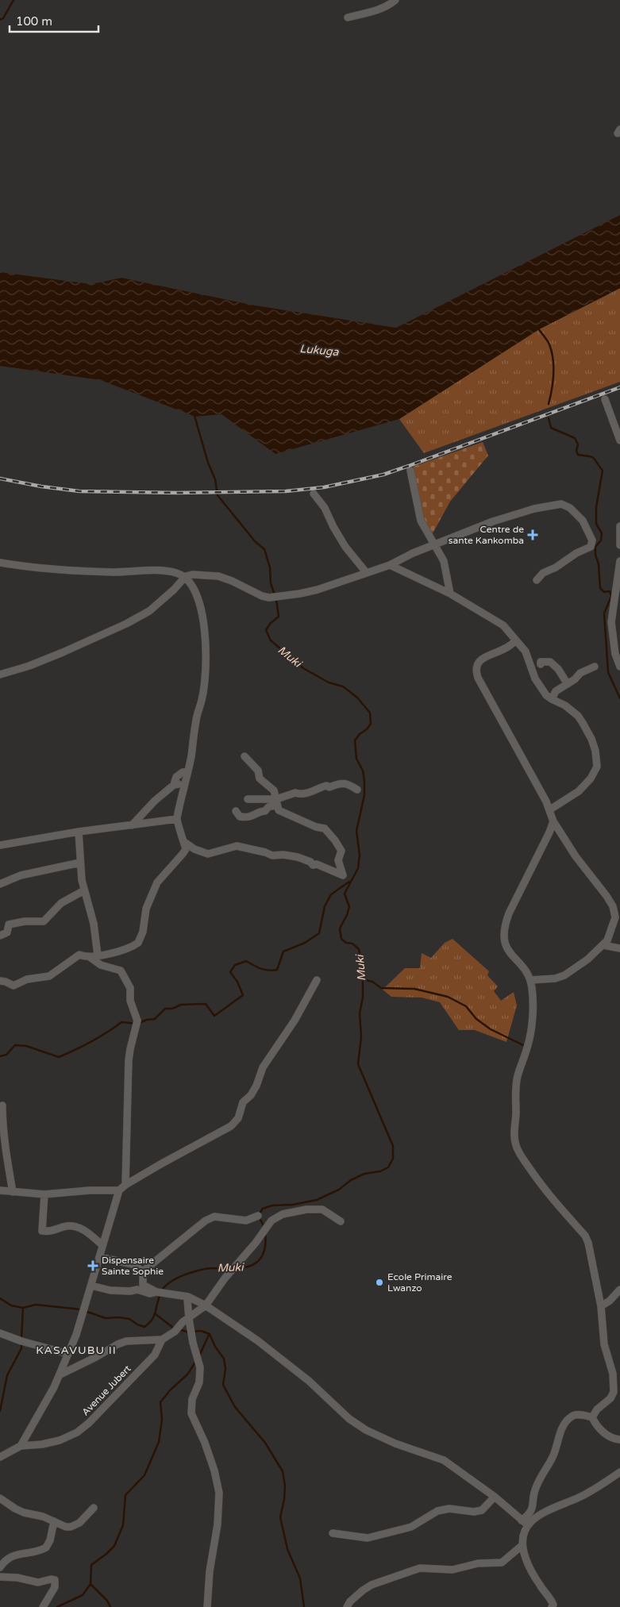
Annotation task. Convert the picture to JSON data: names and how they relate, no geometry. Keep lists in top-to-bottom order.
{
  "streets": {
    "street": ["Avenue Jubert"]
  },
  "districts": ["KASAVUBU II"],
  "water": ["Lukuga", "Muki"],
  "places": {
    "health": ["Centre de sante Kankomba", "Dispensaire Sainte Sophie"],
    "other": ["Ecole Primaire Lwanzo"]
  },
  "scale_bar": "100 m"
}
